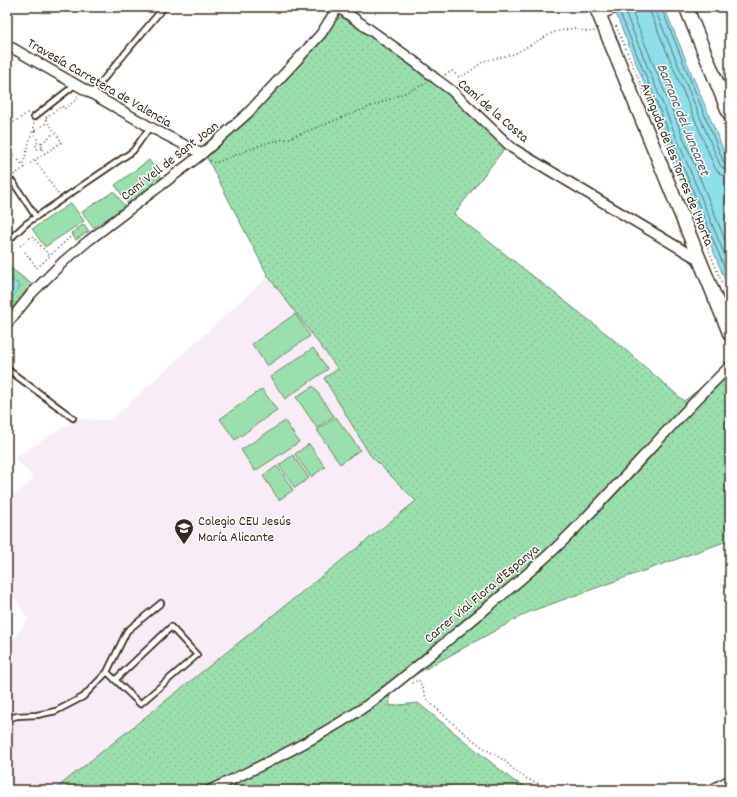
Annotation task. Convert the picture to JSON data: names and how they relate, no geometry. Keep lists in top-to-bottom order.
{
  "streets": {
    "main road": ["Avinguda de les Torres de l'Horta"],
    "street": [
      "Travesía Carretera de Valencia",
      "Camí de la Costa",
      "Camí Vell de Sant Joan",
      "Carrer Vial Flora d'Espanya"
    ]
  },
  "crossings": [
    ["Travesía Carretera de Valencia", "Camí Vell de Sant Joan"],
    ["Camí de la Costa", "Camí Vell de Sant Joan"],
    ["Camí de la Costa", "Avinguda de les Torres de l'Horta"]
  ],
  "water": ["Barranc del Juncaret"],
  "places": {
    "school or university": ["Colegio CEU Jesús María Alicante"]
  }
}
